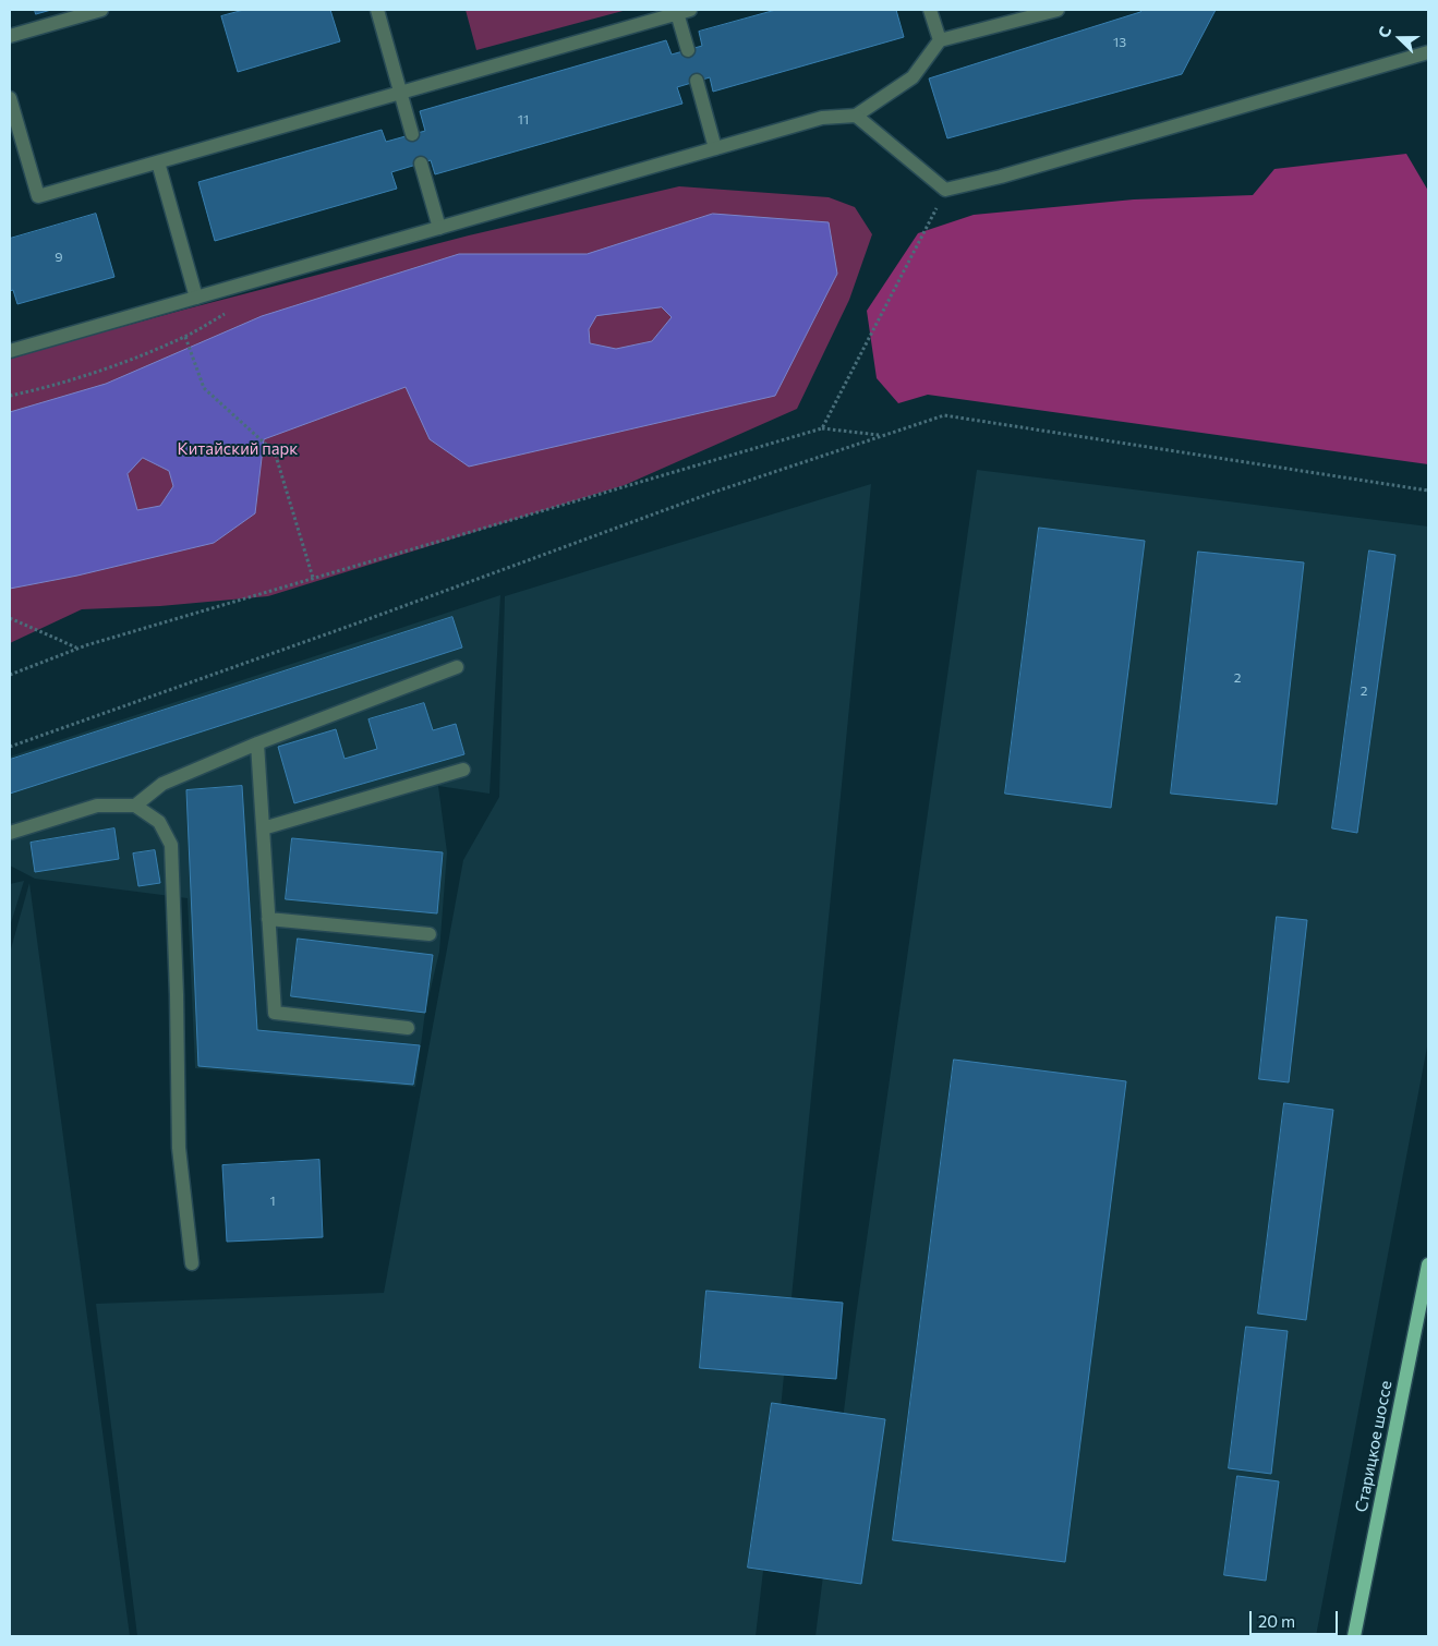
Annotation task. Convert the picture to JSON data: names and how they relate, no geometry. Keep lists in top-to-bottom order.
{
  "streets": {
    "main road": ["Старицкое шоссе"]
  },
  "parks": ["Китайский парк"],
  "house_numbers": [
    "13",
    "11",
    "9",
    "2",
    "2",
    "1"
  ],
  "scale_bar": "20 m",
  "north": "left"
}
